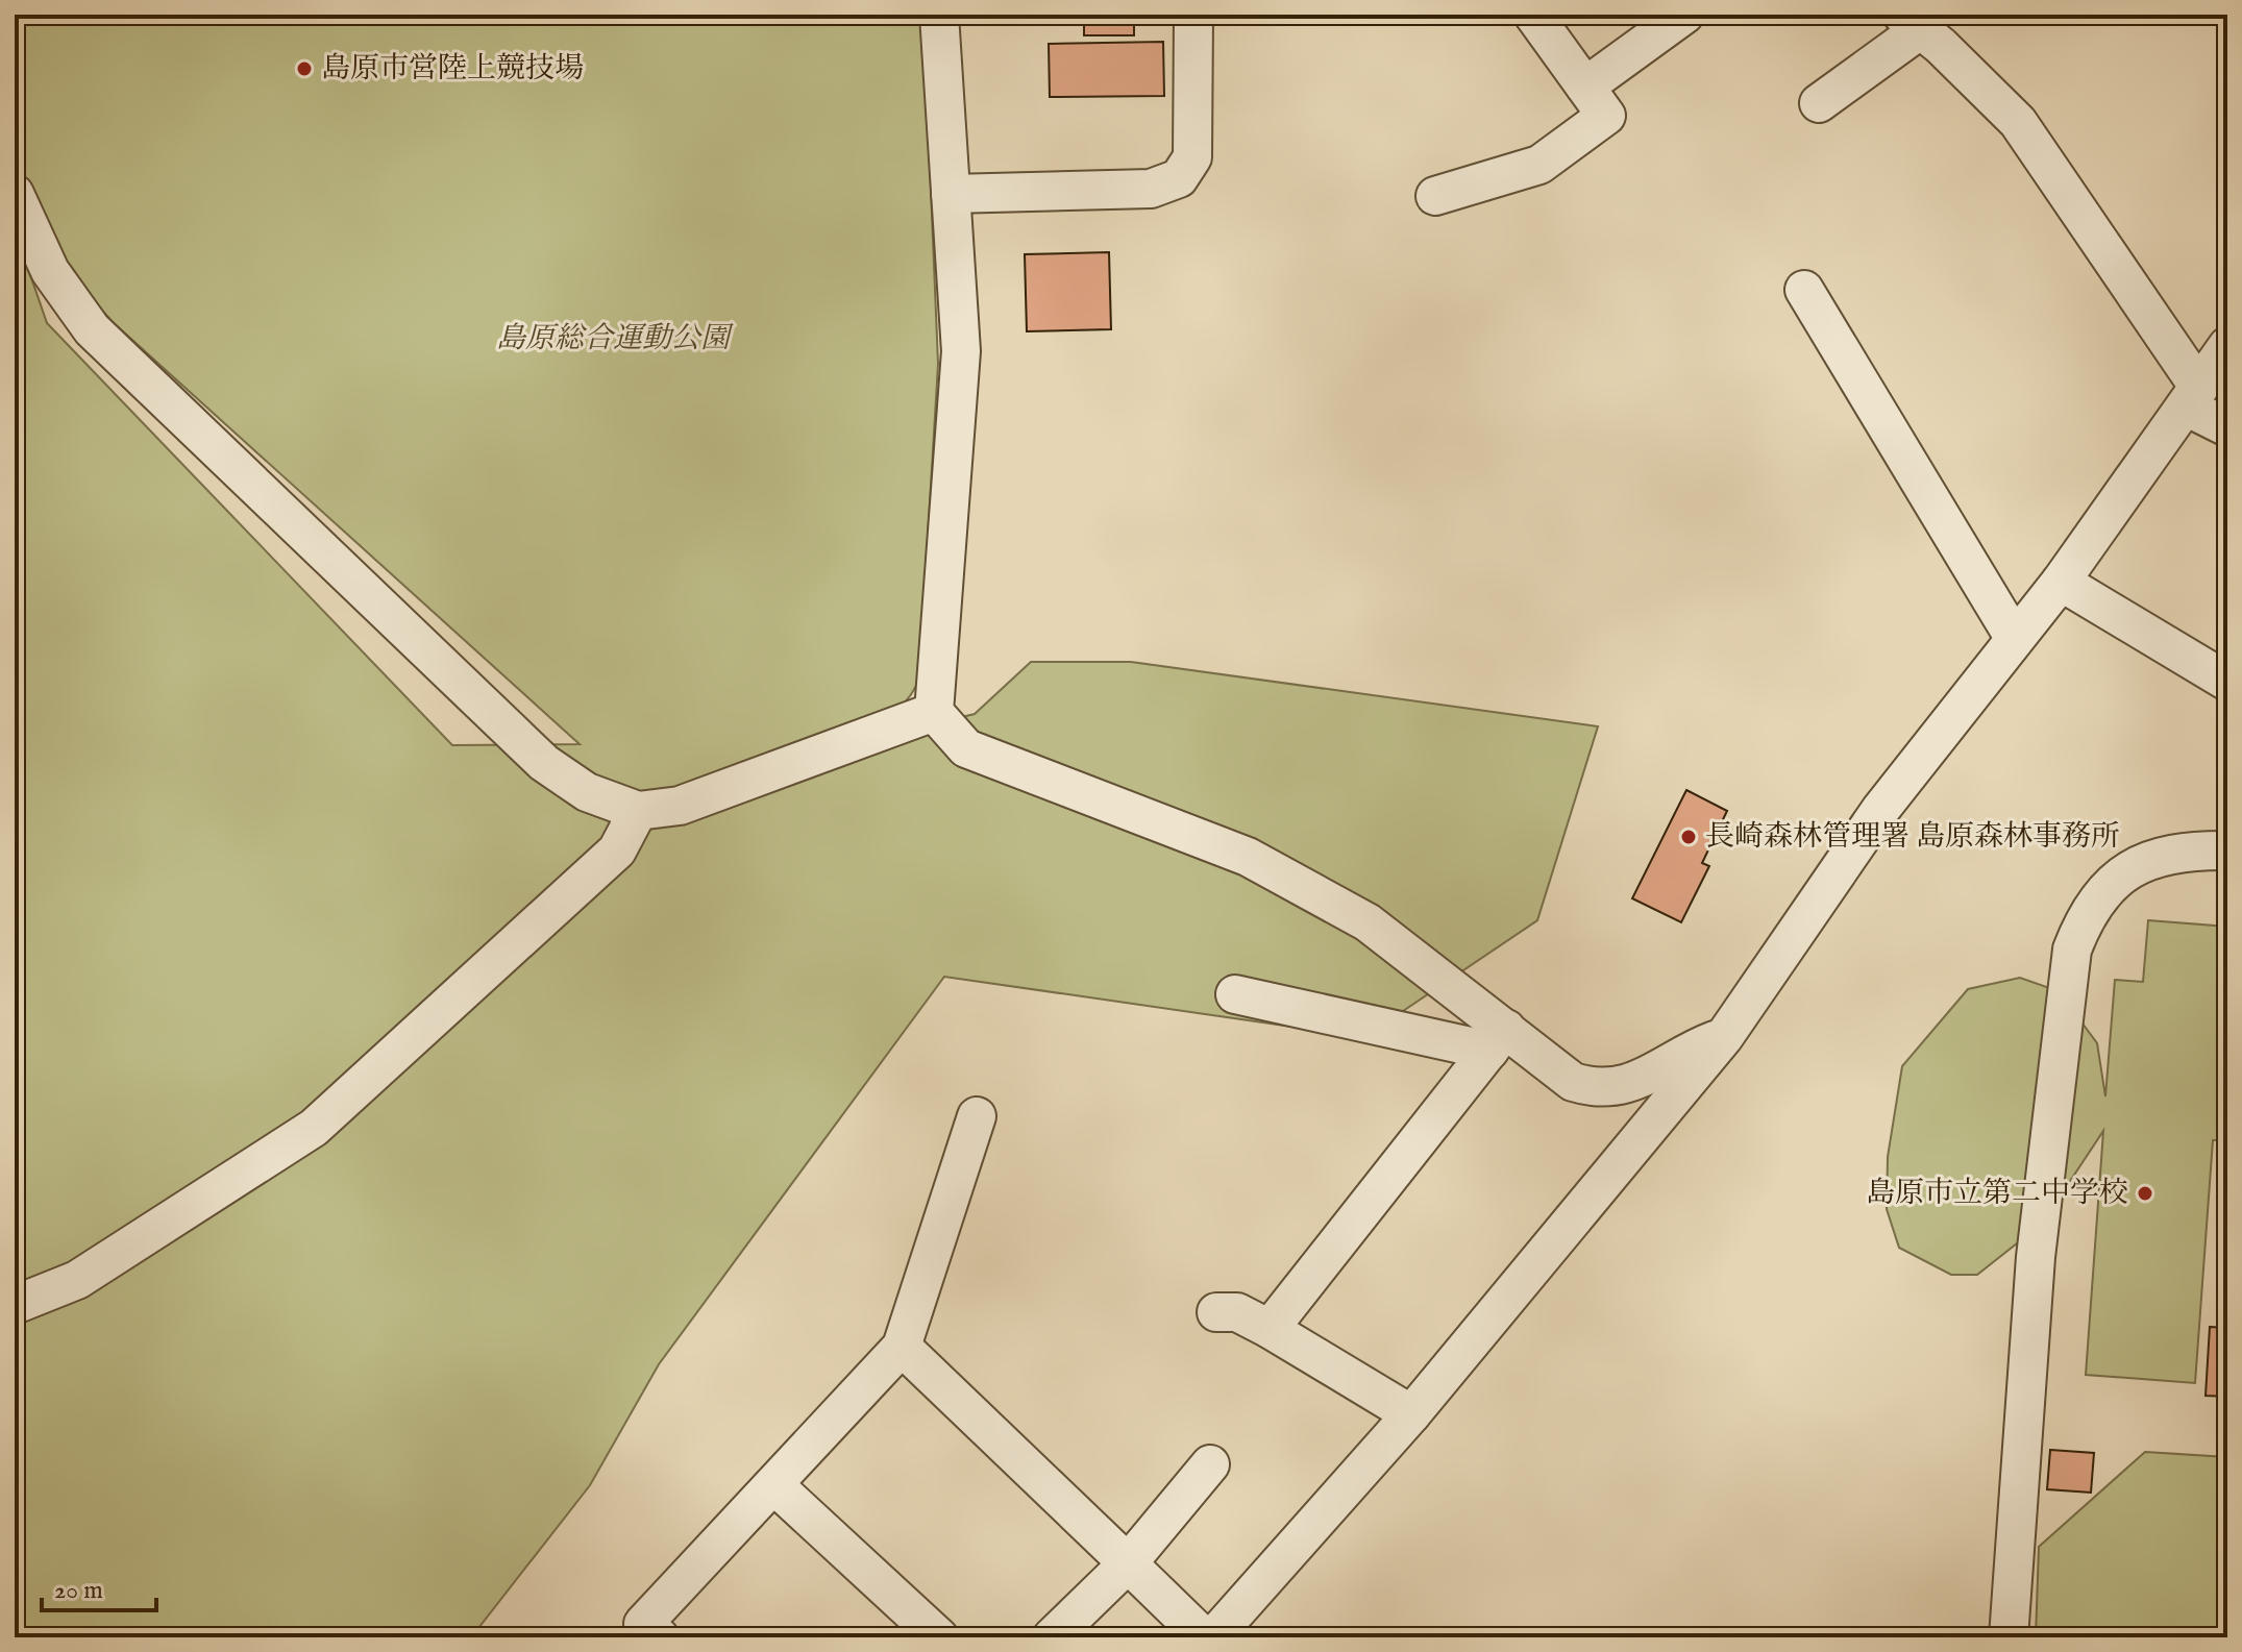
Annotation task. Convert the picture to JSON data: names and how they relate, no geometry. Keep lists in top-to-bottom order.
{
  "parks": ["島原総合運動公園"],
  "places": ["島原市営陸上競技場", "長崎森林管理署 島原森林事務所", "島原市立第二中学校"],
  "scale_bar": "20 m"
}
